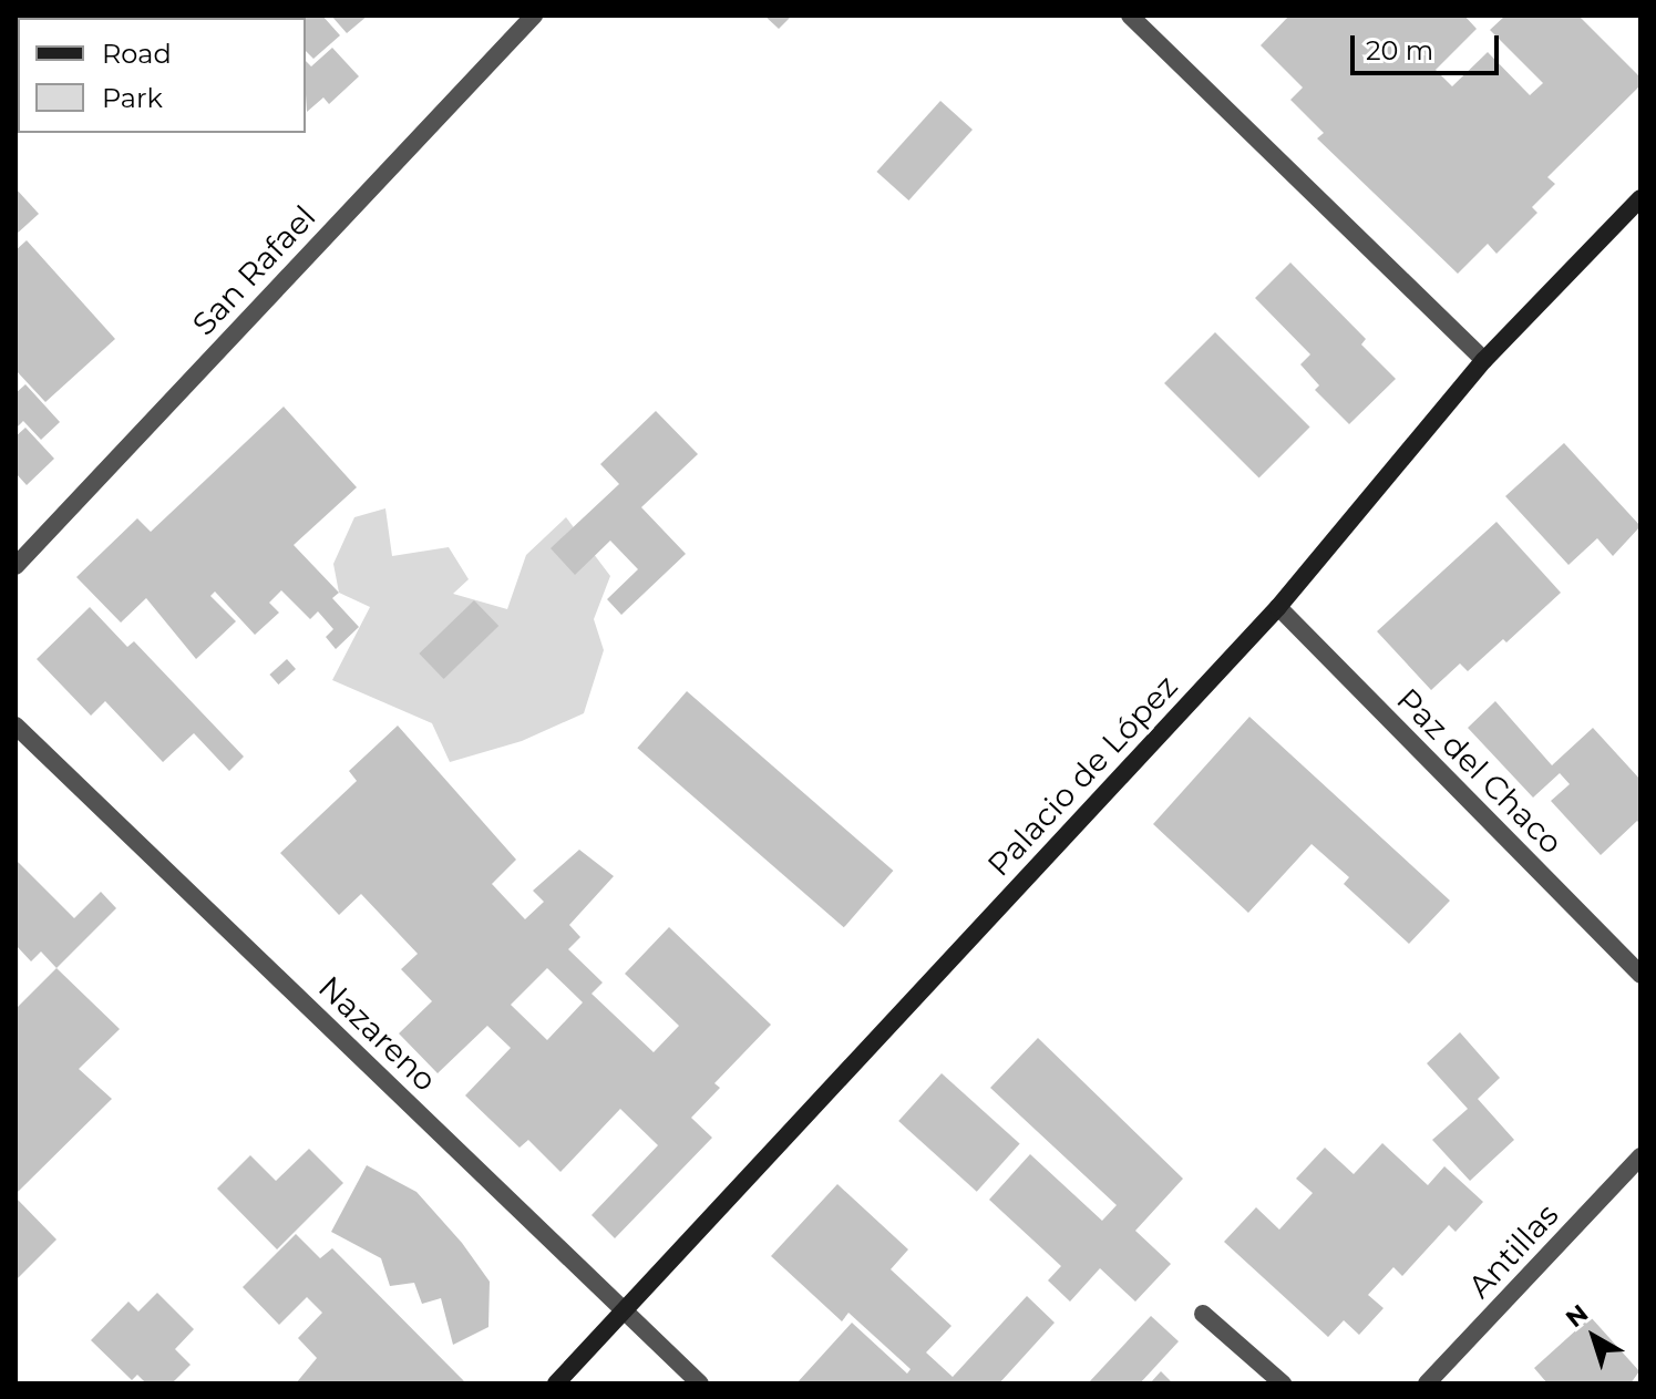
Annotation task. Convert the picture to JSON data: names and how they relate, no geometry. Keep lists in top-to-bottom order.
{
  "streets": {
    "street": [
      "San Rafael",
      "Paz del Chaco",
      "Palacio de López",
      "Nazareno",
      "Antillas"
    ]
  },
  "crossings": [
    ["Paz del Chaco", "Palacio de López"],
    ["Palacio de López", "Nazareno"]
  ],
  "legend": ["Road", "Park"],
  "scale_bar": "20 m",
  "north": "top left"
}
